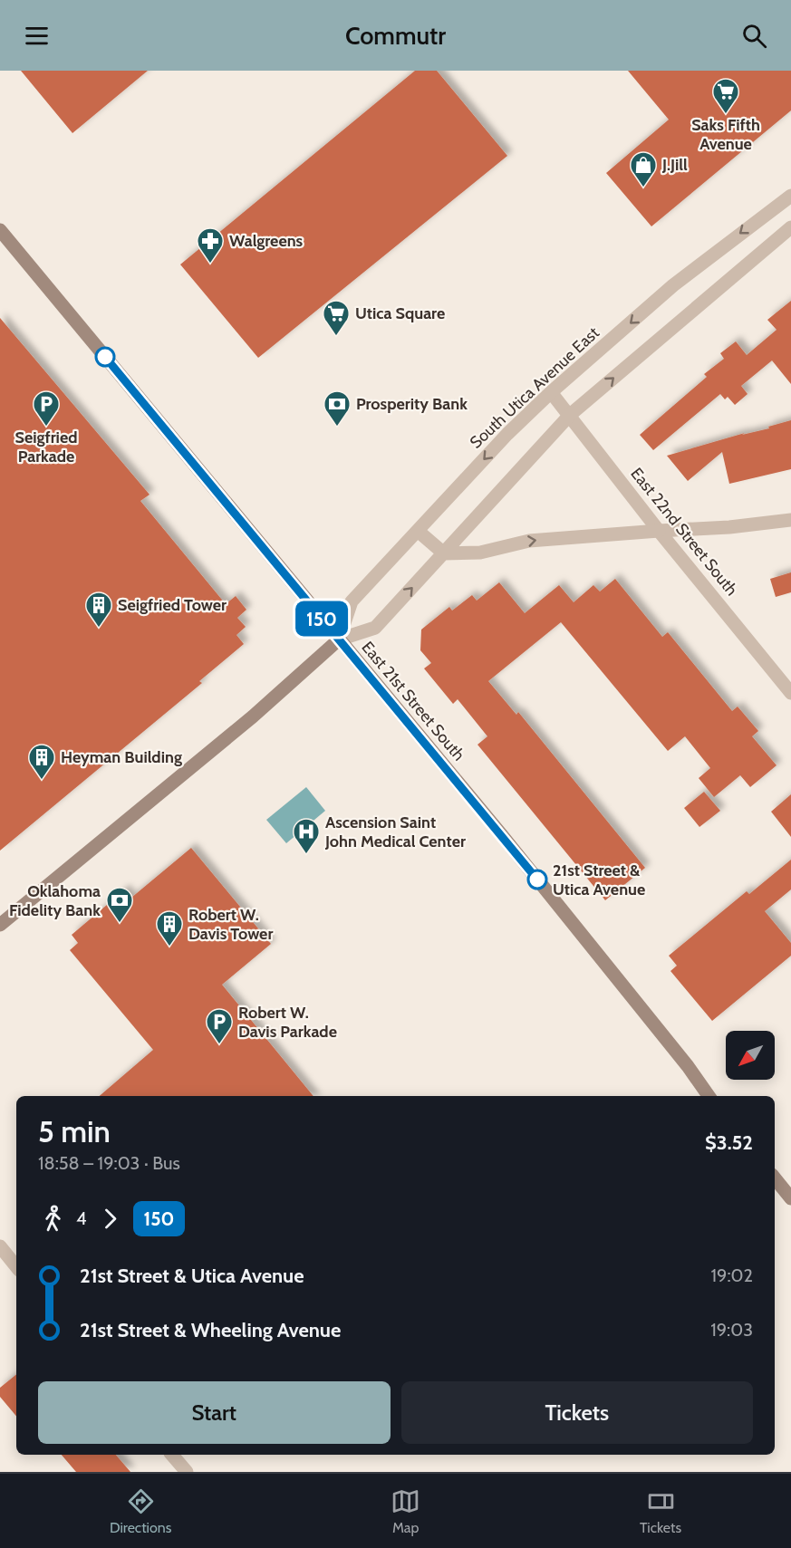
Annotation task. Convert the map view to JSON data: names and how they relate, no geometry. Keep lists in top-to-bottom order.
{
  "streets": {
    "main road": ["South Utica Avenue East", "East 21st Street South"],
    "street": ["East 22nd Street South"]
  },
  "crossings": [
    ["South Utica Avenue East", "East 22nd Street South"],
    ["South Utica Avenue East", "East 21st Street South"]
  ],
  "places": {
    "supermarket": ["Saks Fifth Avenue", "Utica Square"],
    "shop": ["J.Jill"],
    "pharmacy": ["Walgreens"],
    "parking": ["Seigfried Parkade", "Robert W. Davis Parkade"],
    "bank": ["Prosperity Bank", "Oklahoma Fidelity Bank"],
    "building": ["Seigfried Tower", "Heyman Building", "Robert W. Davis Tower"],
    "hospital": ["Ascension Saint John Medical Center"],
    "other": ["21st Street & Utica Avenue"]
  },
  "lines": ["bus line 150"],
  "north": "bottom left",
  "page": {
    "header": "Commutr",
    "on_map": "150",
    "heading": ["5 min", "18:58 – 19:03 · Bus", "$3.52"],
    "legs": ["4", "150"],
    "list": [
      {
        "name": "21st Street & Utica Avenue",
        "value": "19:02"
      },
      {
        "name": "21st Street & Wheeling Avenue",
        "value": "19:03"
      }
    ],
    "buttons": ["Start", "Tickets"],
    "tabs": ["Directions", "Map", "Tickets"]
  }
}
